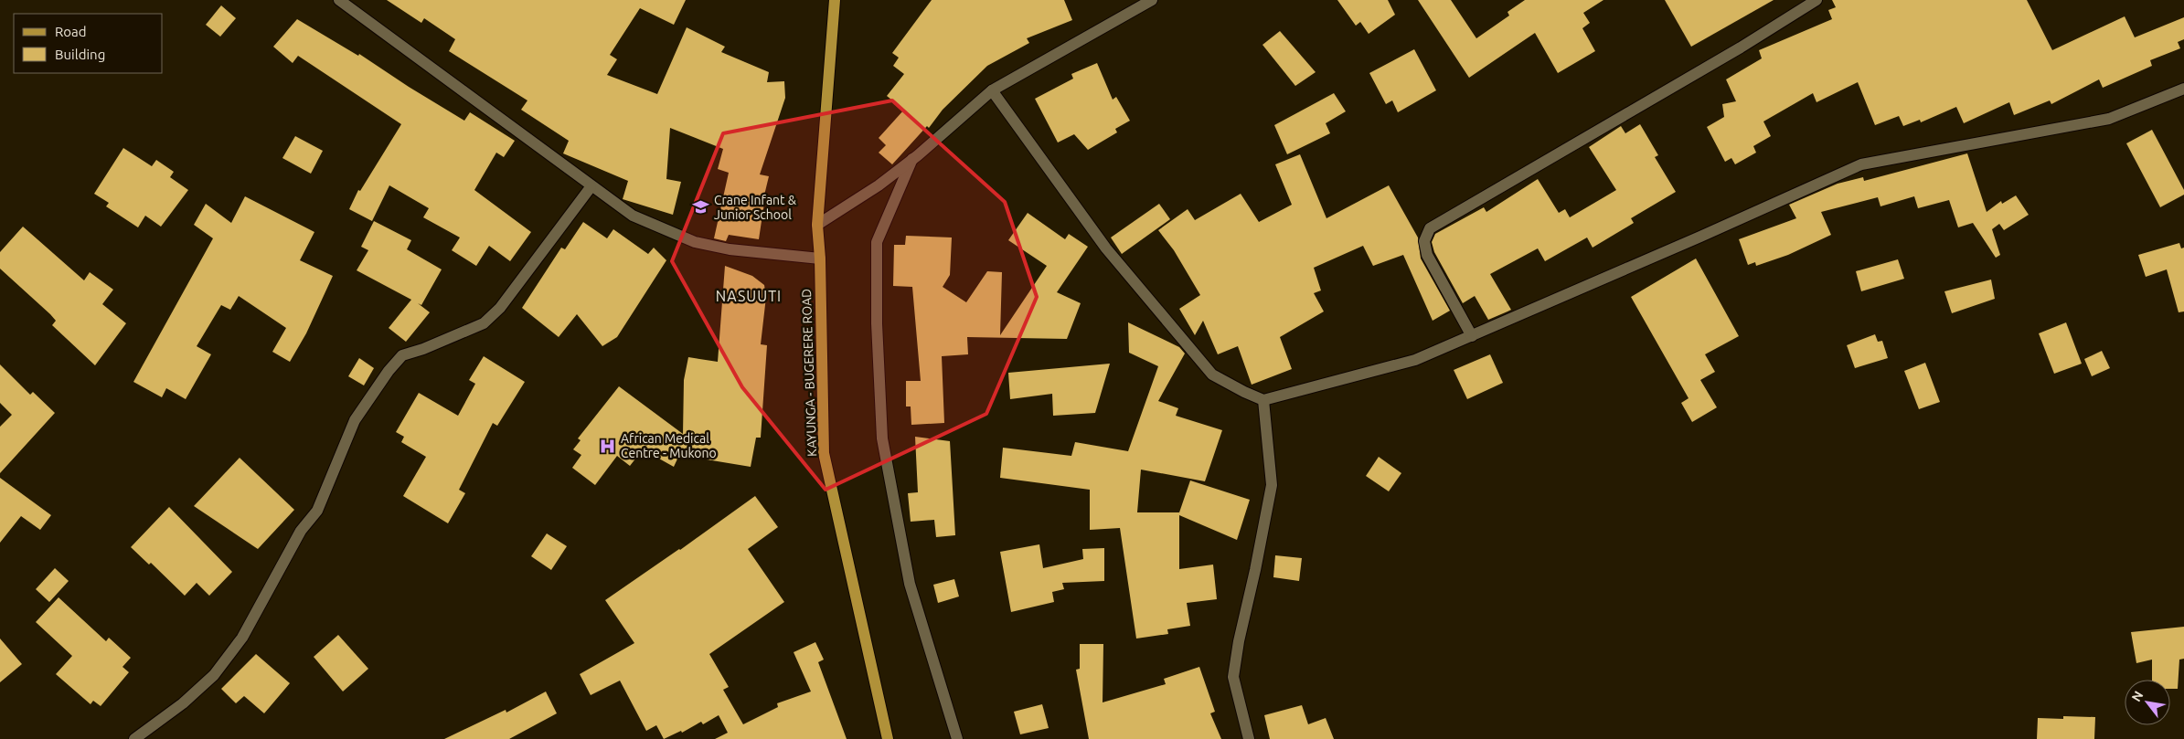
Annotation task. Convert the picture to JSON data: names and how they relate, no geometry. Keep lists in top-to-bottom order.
{
  "streets": {
    "main road": ["KAYUNGA - BUGERERE ROAD"]
  },
  "districts": ["NASUUTI"],
  "places": {
    "school or university": ["Crane Infant & Junior School"],
    "hospital": ["African Medical Centre - Mukono"]
  },
  "legend": ["Road", "Building"],
  "north": "top left"
}
